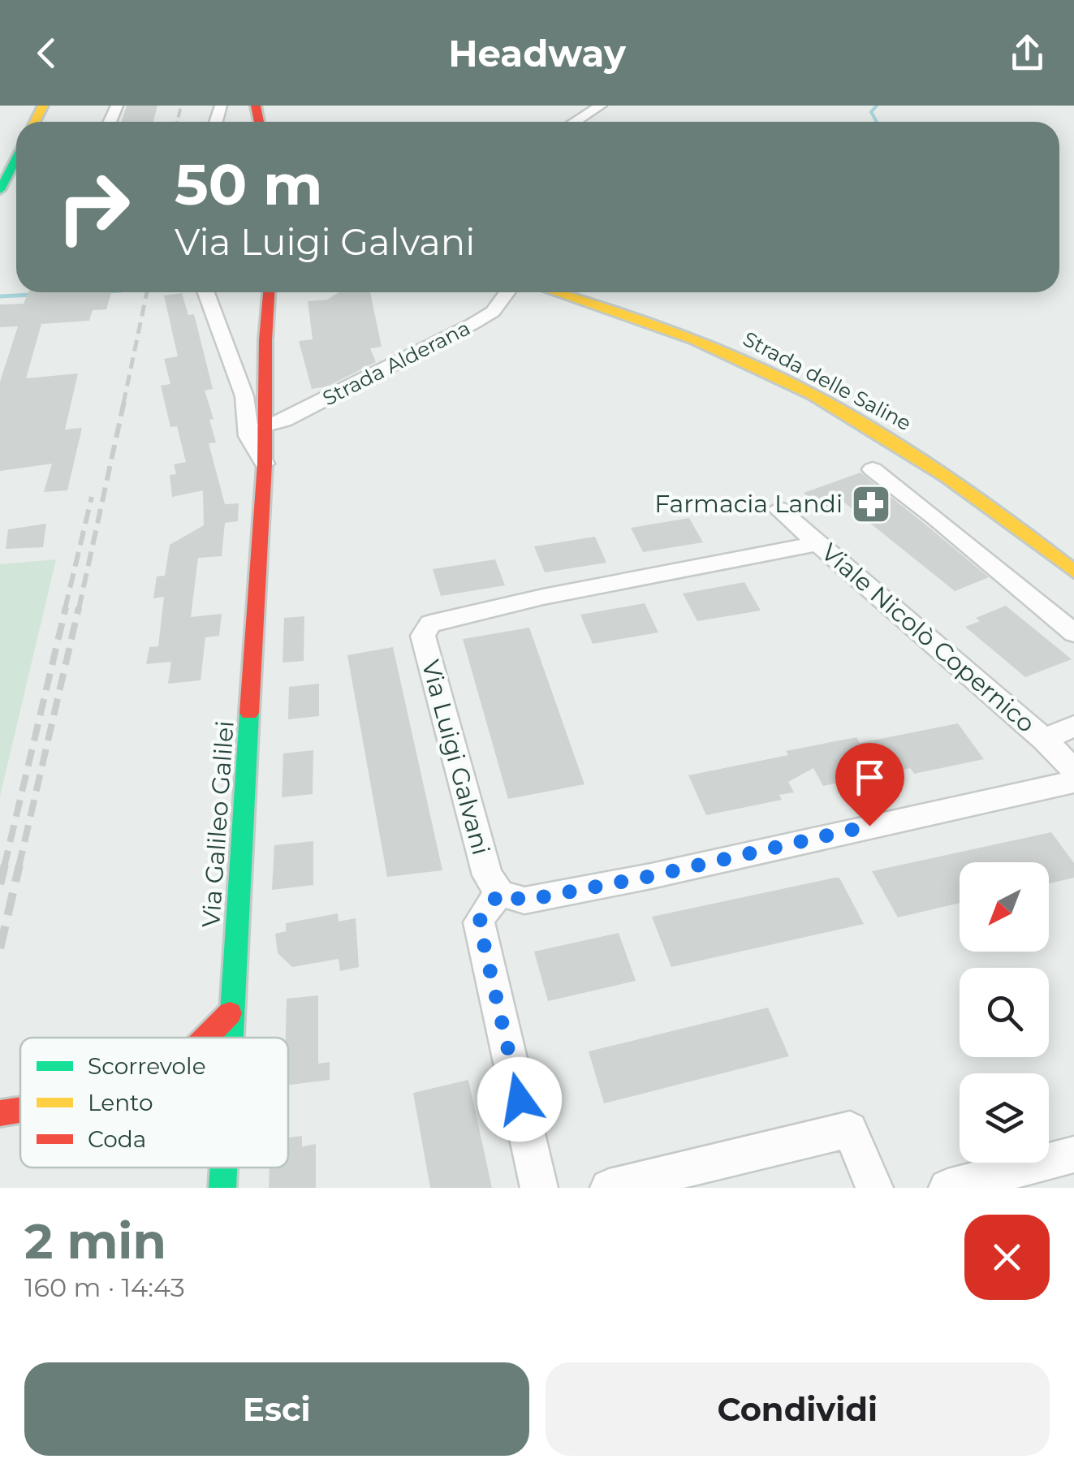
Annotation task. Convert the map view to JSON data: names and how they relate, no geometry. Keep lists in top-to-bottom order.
{
  "streets": {
    "street": [
      "Strada Alderana",
      "Strada delle Saline",
      "Viale Nicolò Copernico",
      "Via Luigi Galvani",
      "Via Galileo Galilei"
    ]
  },
  "crossings": [
    ["Strada Alderana", "Via Galileo Galilei"],
    ["Viale Nicolò Copernico", "Via Luigi Galvani"]
  ],
  "places": {
    "pharmacy": ["Farmacia Landi"]
  },
  "legend": ["Scorrevole", "Lento", "Coda"],
  "north": "bottom left",
  "page": {
    "header": "Headway",
    "turn": ["50 m", "Via Luigi Galvani"],
    "heading": ["2 min", "160 m · 14:43"],
    "buttons": ["Esci", "Condividi"]
  }
}
